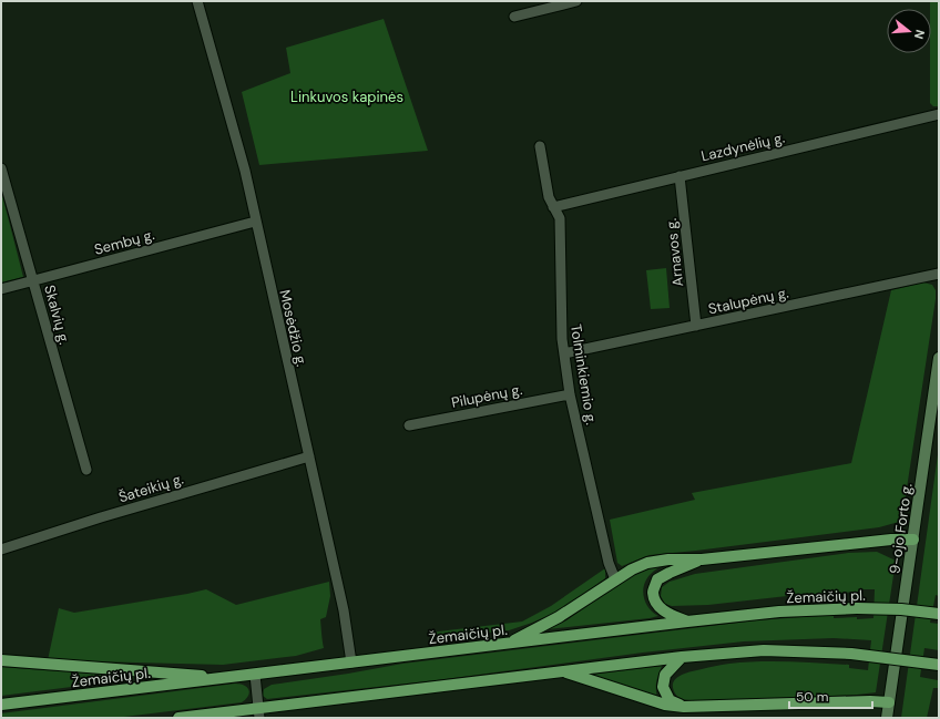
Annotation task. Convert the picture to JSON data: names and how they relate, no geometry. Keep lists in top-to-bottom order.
{
  "streets": {
    "main road": ["9-ojo Forto g.", "Žemaičių pl."],
    "street": [
      "Lazdynėlių g.",
      "Sembų g.",
      "Arnavos g.",
      "Stalupėnų g.",
      "Skalvių g.",
      "Mosėdžio g.",
      "Tolminkiemio g.",
      "Pilupėnų g.",
      "Šateikių g."
    ]
  },
  "crossings": [
    ["Lazdynėlių g.", "Arnavos g."],
    ["Lazdynėlių g.", "Tolminkiemio g."],
    ["Sembų g.", "Skalvių g."],
    ["Sembų g.", "Mosėdžio g."],
    ["Arnavos g.", "Stalupėnų g."],
    ["Stalupėnų g.", "Tolminkiemio g."],
    ["Mosėdžio g.", "Šateikių g."],
    ["Mosėdžio g.", "Žemaičių pl."],
    ["Tolminkiemio g.", "Pilupėnų g."]
  ],
  "parks": ["Linkuvos kapinės"],
  "scale_bar": "50 m",
  "north": "right"
}
